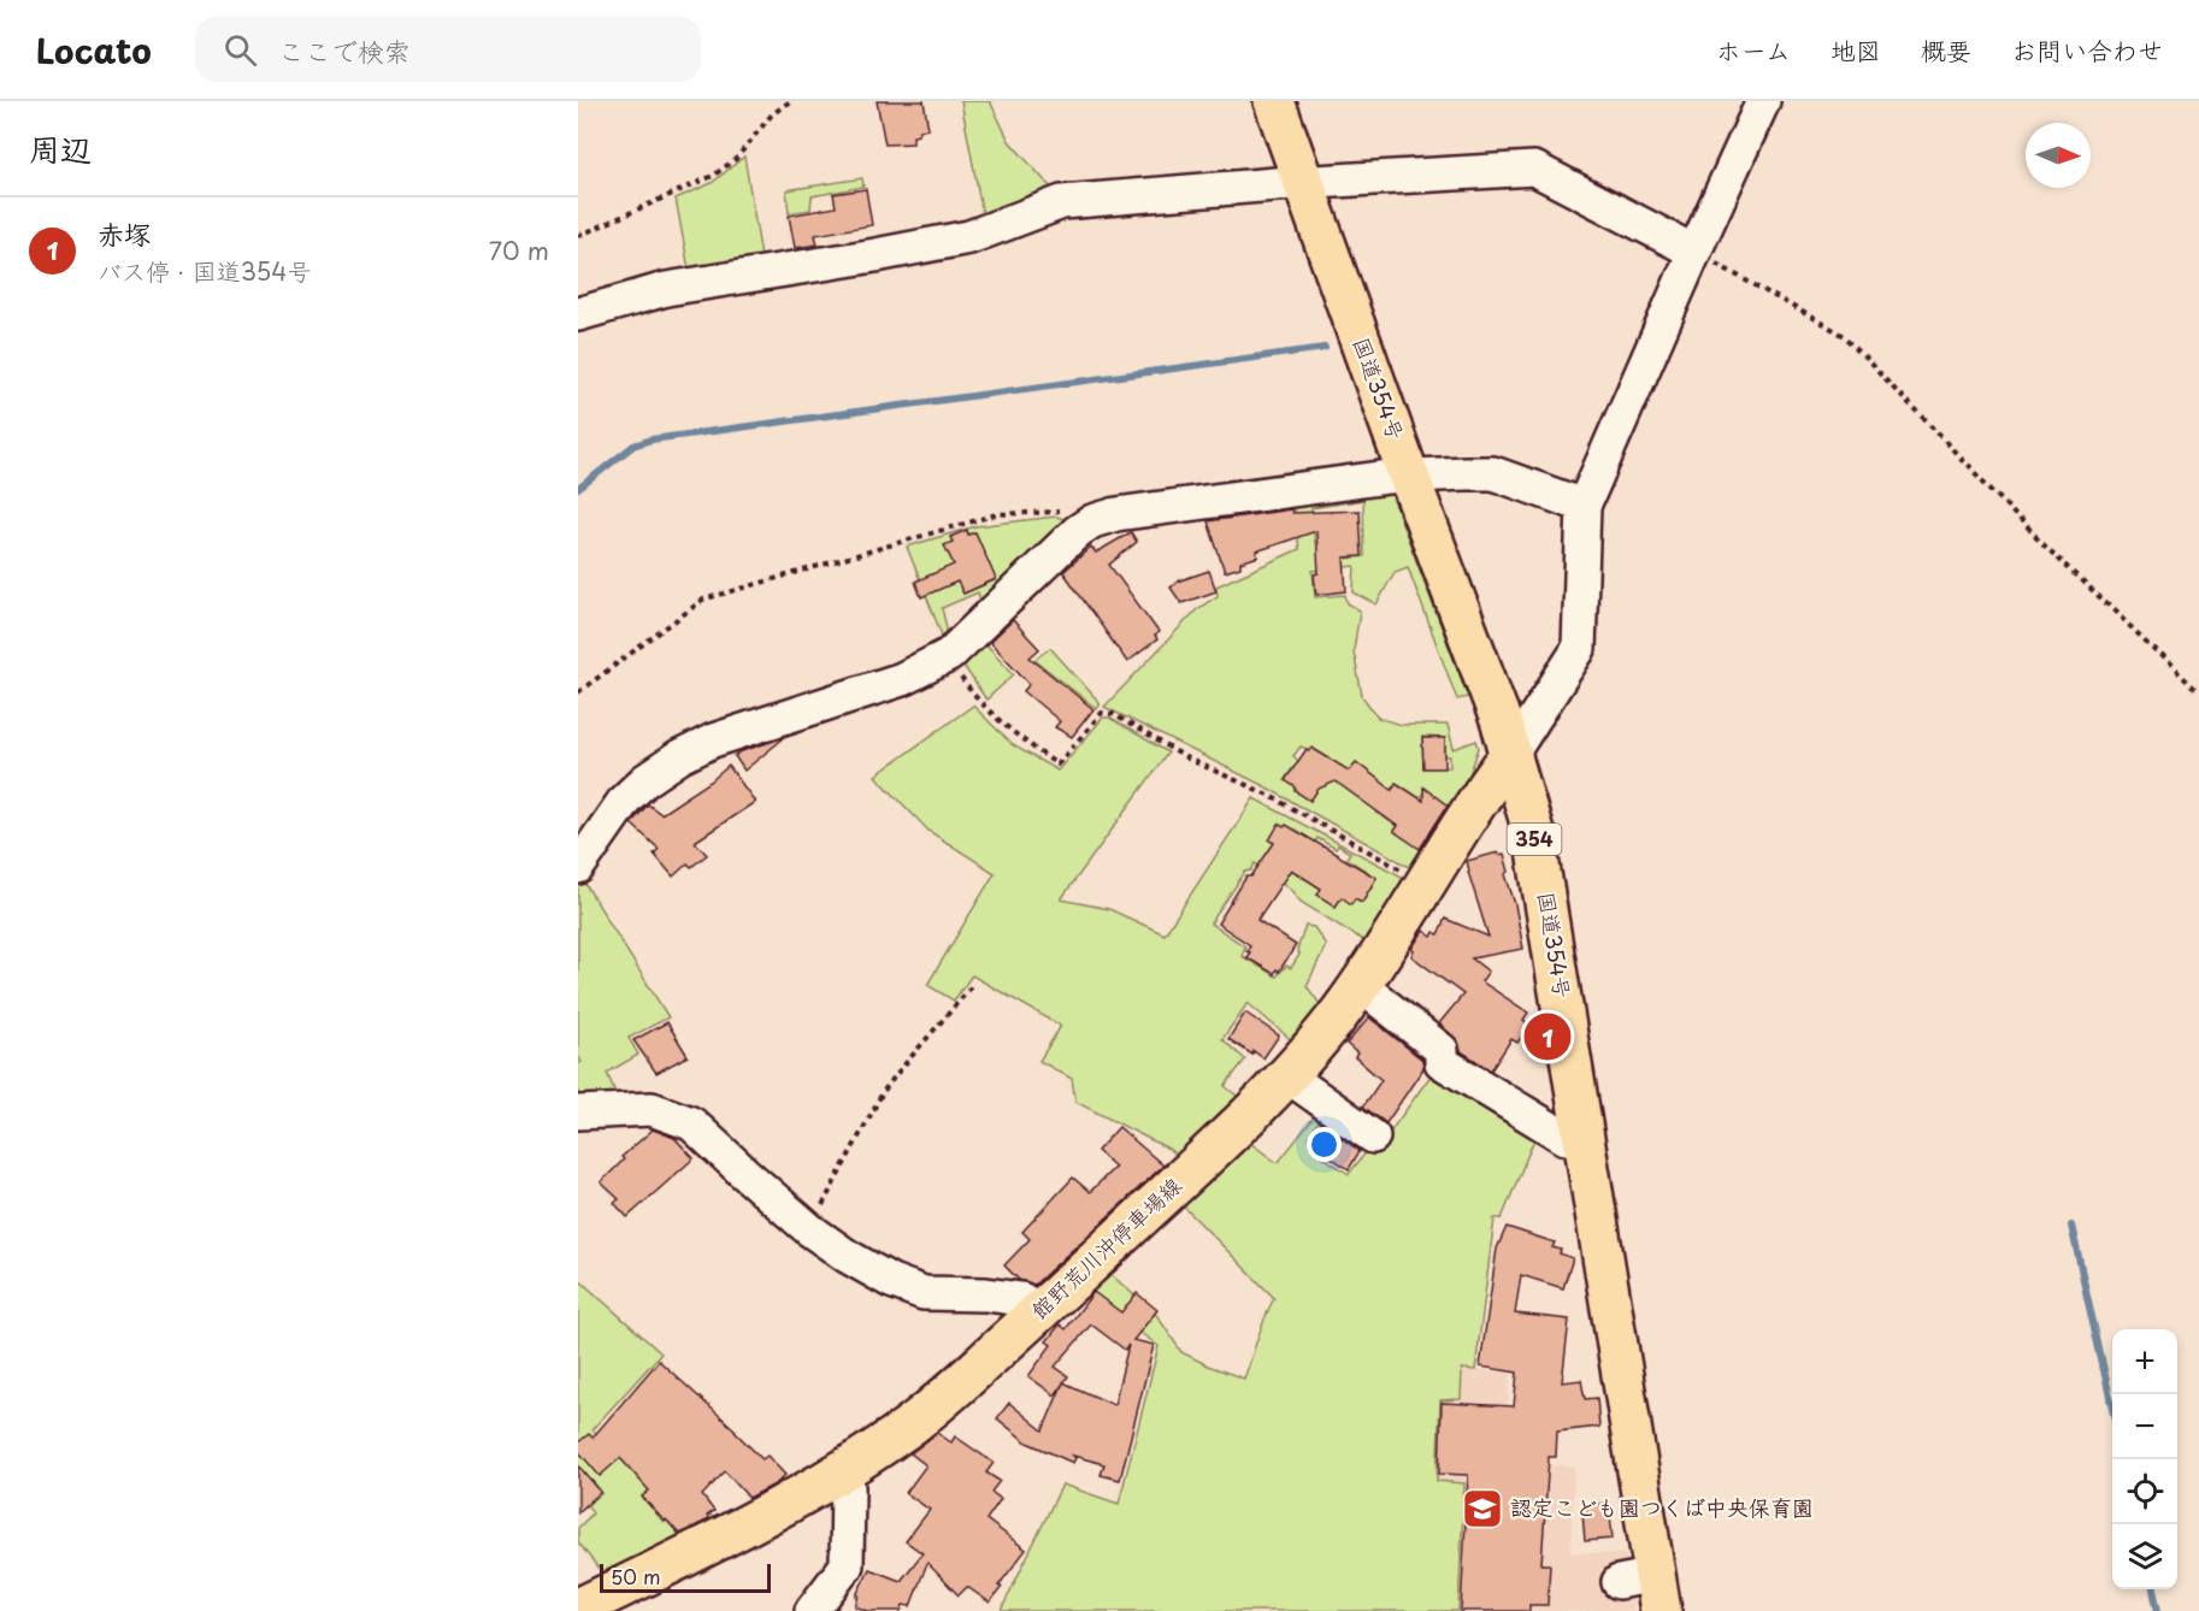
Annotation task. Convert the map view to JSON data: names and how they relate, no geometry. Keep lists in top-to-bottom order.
{
  "streets": {
    "main road": ["国道354号", "354", "館野荒川沖停車場線"]
  },
  "crossings": [
    ["国道354号", "館野荒川沖停車場線"]
  ],
  "places": {
    "school or university": ["認定こども園つくば中央保育園"]
  },
  "scale_bar": "50 m",
  "north": "right",
  "page": {
    "header": "Locato",
    "search": "ここで検索",
    "nav": [
      "ホーム",
      "地図",
      "概要",
      "お問い合わせ"
    ],
    "heading": "周辺",
    "list": [
      {
        "mark": "1",
        "name": "赤塚",
        "note": "バス停 · 国道354号",
        "value": "70 m"
      }
    ],
    "pins": "1",
    "map_buttons": ["+", "−"],
    "scale": "50 m"
  }
}
